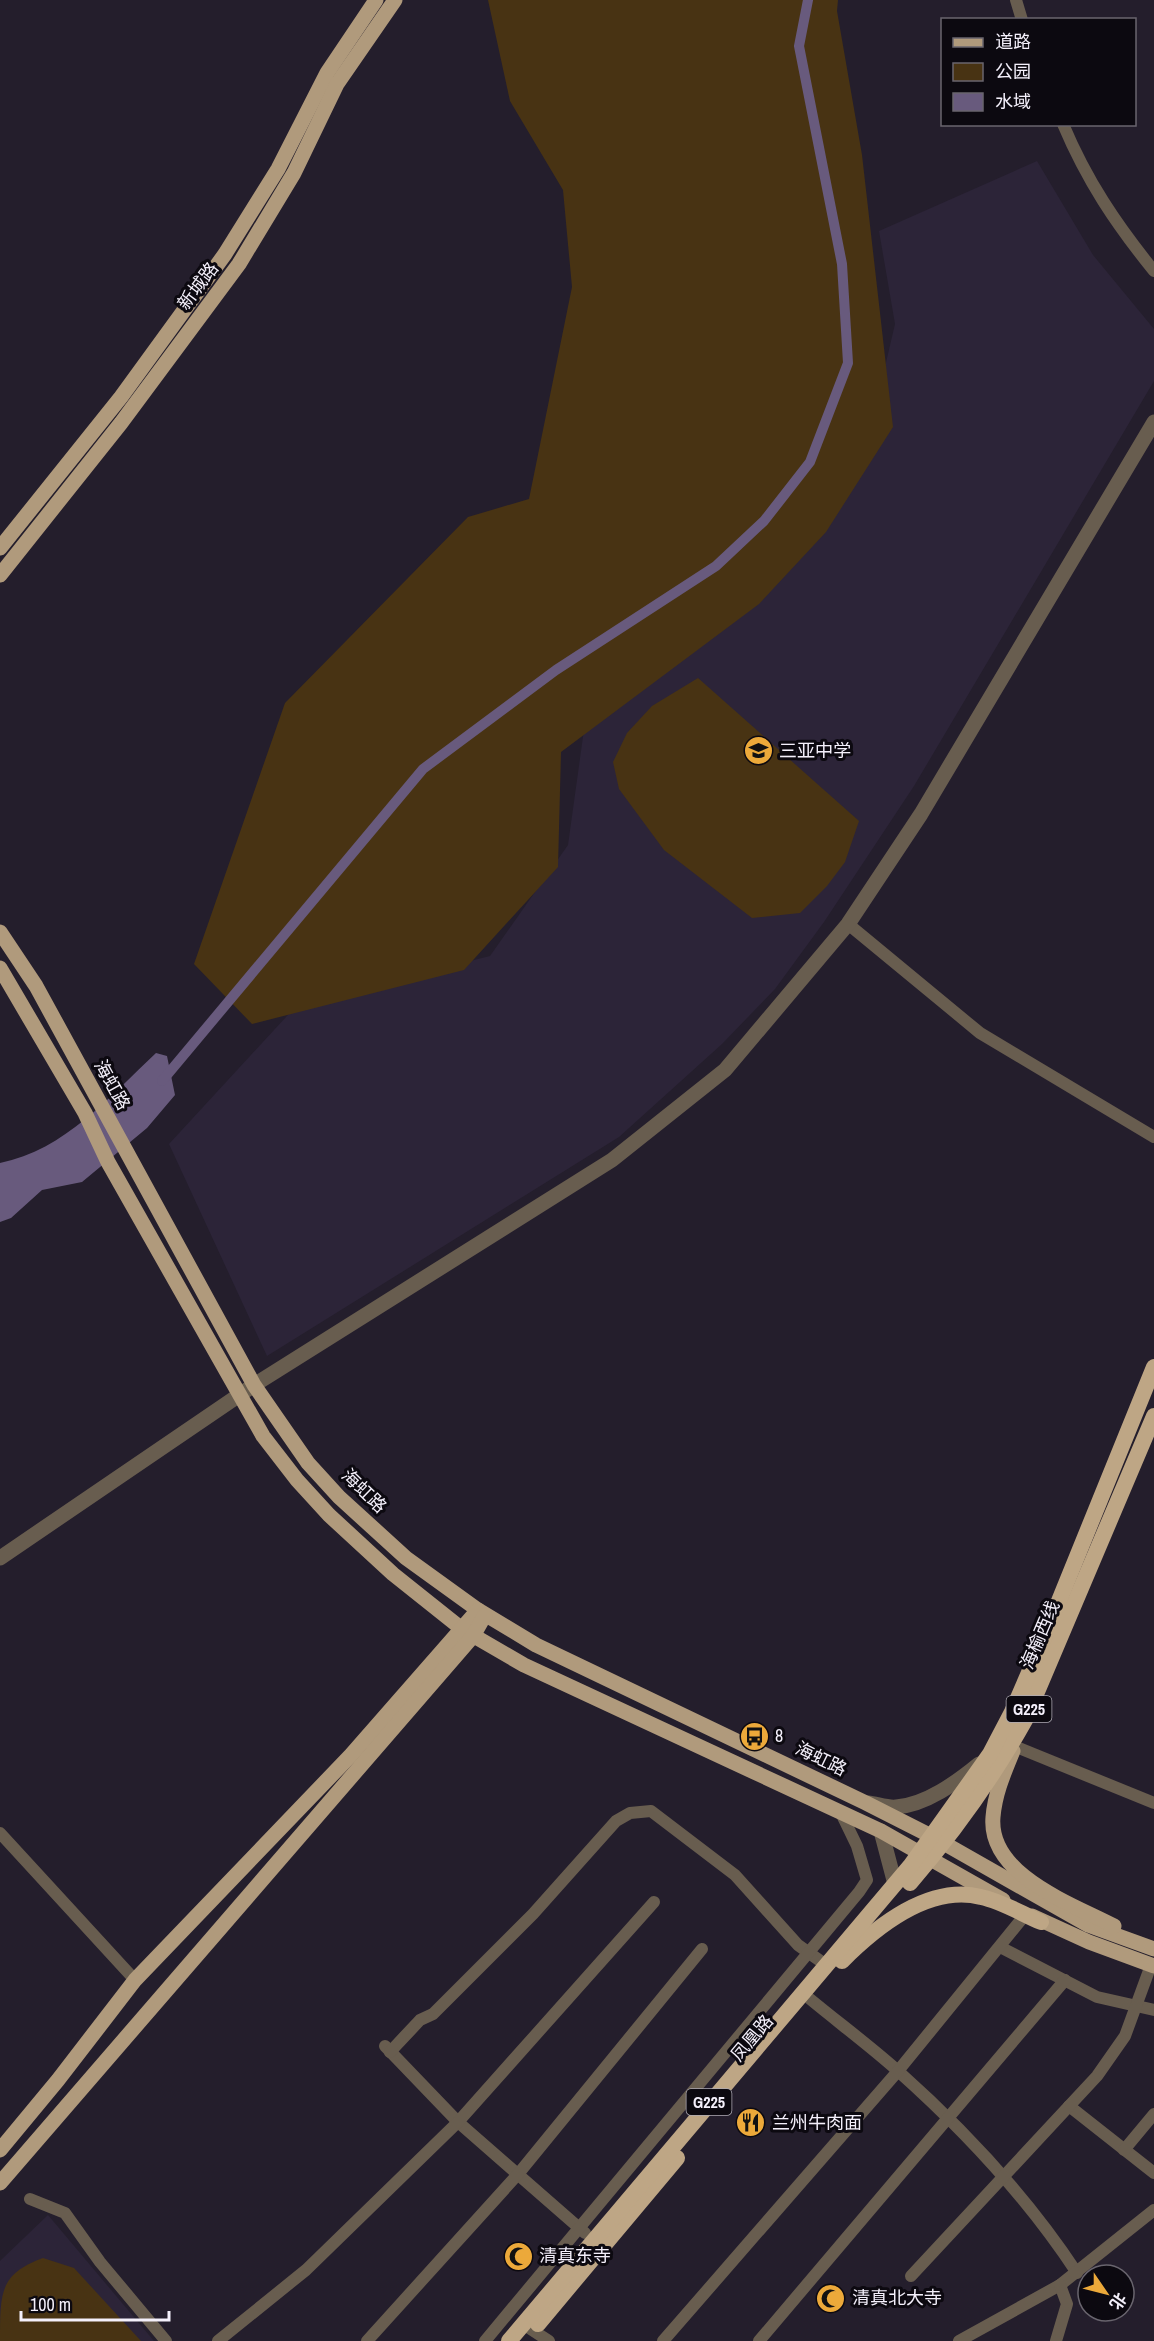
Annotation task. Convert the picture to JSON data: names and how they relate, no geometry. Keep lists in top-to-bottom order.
{
  "streets": {
    "highway": ["海榆西线", "G225", "凤凰路"],
    "main road": ["新城路", "海虹路"]
  },
  "crossings": [
    ["海虹路", "海榆西线"],
    ["海虹路", "凤凰路"],
    ["海榆西线", "凤凰路"]
  ],
  "places": {
    "school or university": ["三亚中学"],
    "bus stop": ["8"],
    "restaurant": ["兰州牛肉面"],
    "mosque": ["清真东寺", "清真北大寺"]
  },
  "legend": ["道路", "公园", "水域"],
  "scale_bar": "100 m",
  "north": "bottom right"
}
